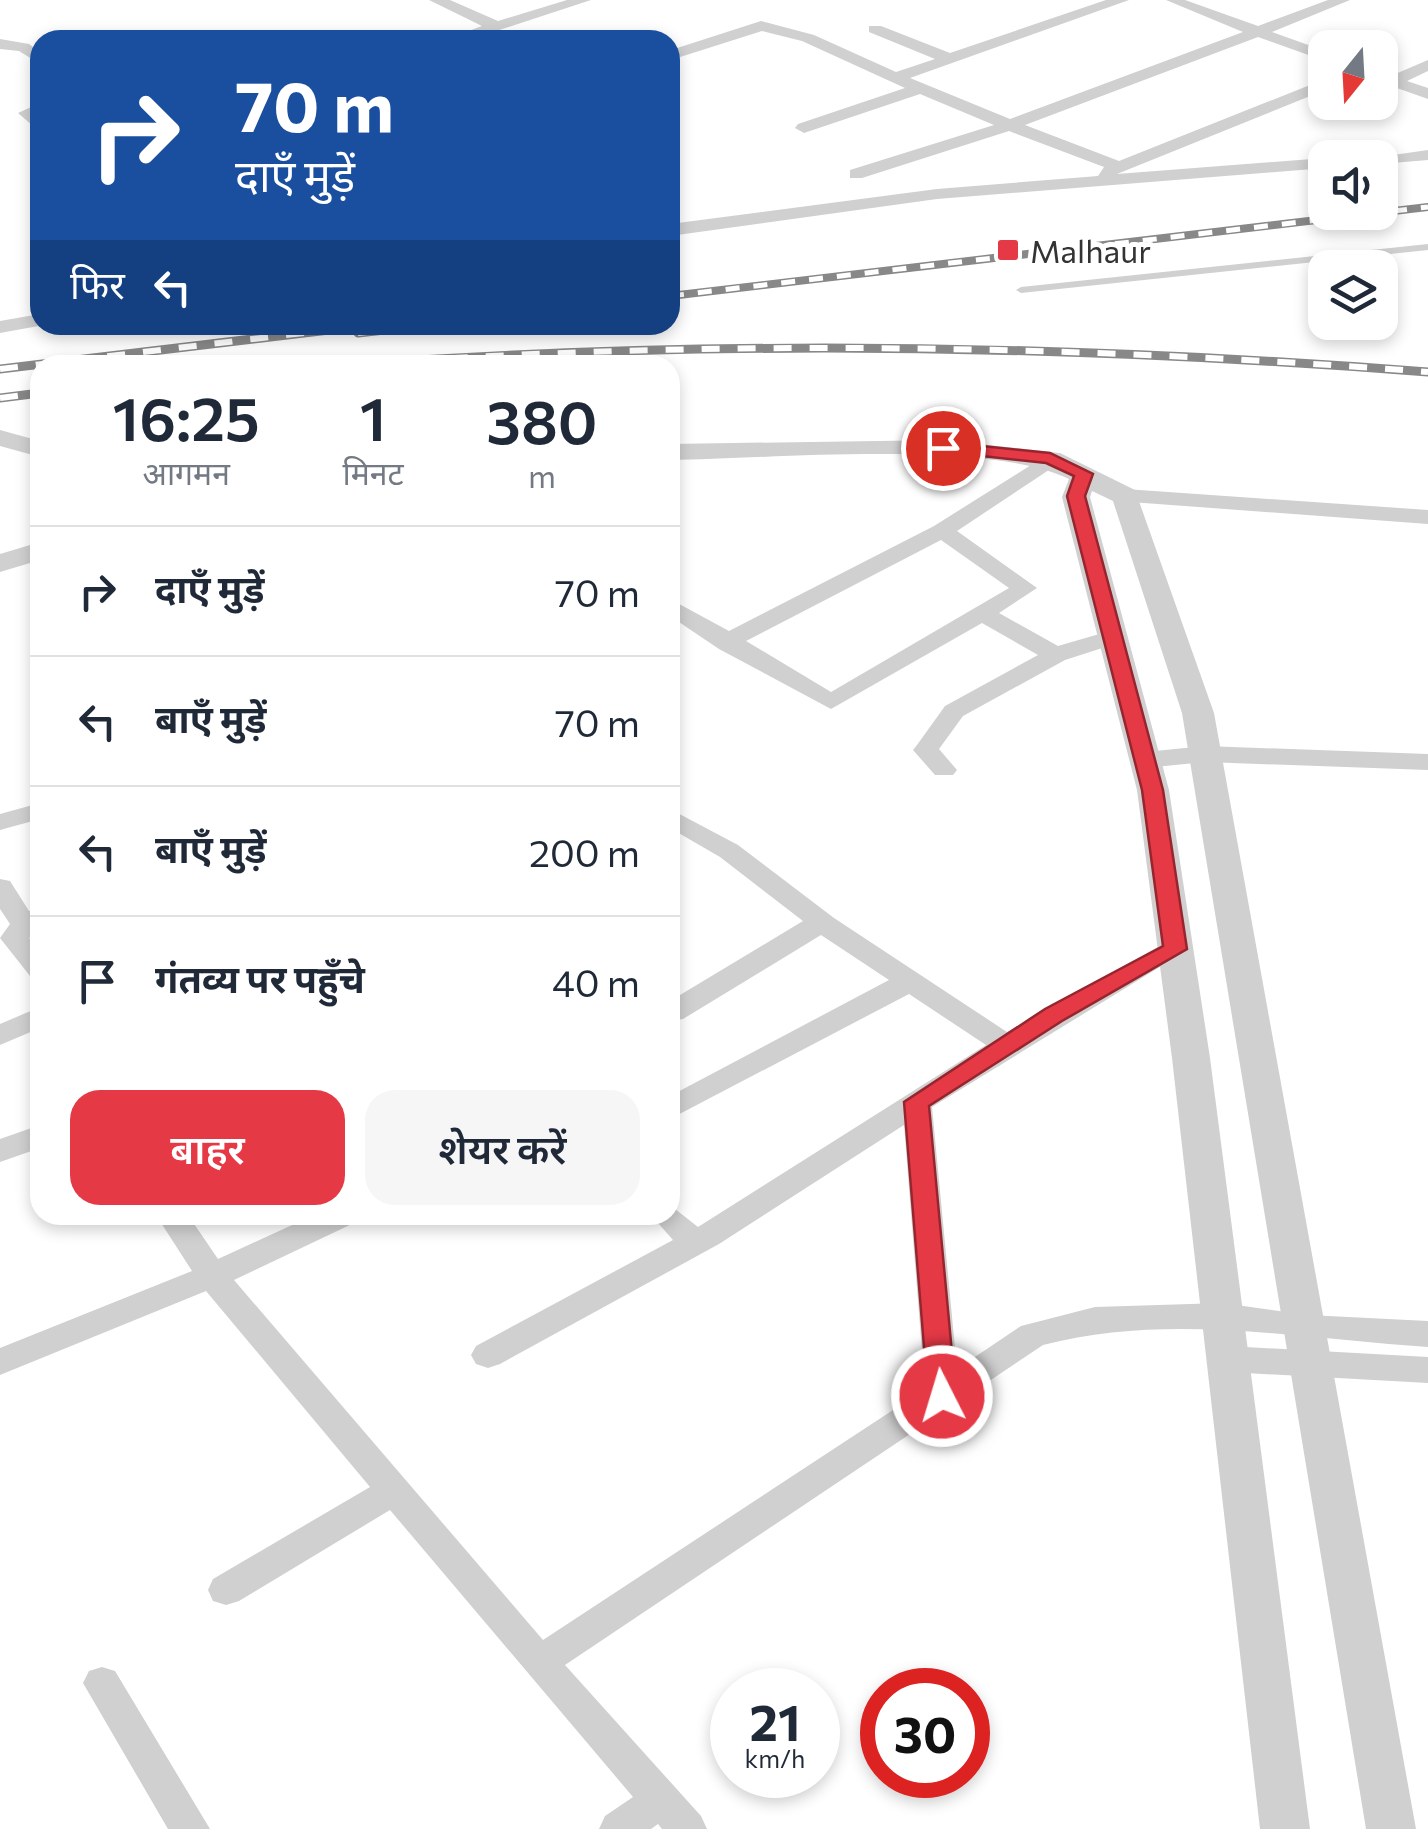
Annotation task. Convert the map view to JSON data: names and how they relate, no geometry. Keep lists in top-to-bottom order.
{
  "places": {
    "transit": ["Malhaur"]
  },
  "north": "bottom",
  "page": {
    "turn": ["70 m", "दाएँ मुड़ें"],
    "then": "फिर",
    "eta": [
      "16:25",
      "आगमन",
      "1",
      "मिनट",
      "380",
      "m"
    ],
    "list": [
      {
        "name": "दाएँ मुड़ें",
        "value": "70 m"
      },
      {
        "name": "बाएँ मुड़ें",
        "value": "70 m"
      },
      {
        "name": "बाएँ मुड़ें",
        "value": "200 m"
      },
      {
        "name": "गंतव्य पर पहुँचे",
        "value": "40 m"
      }
    ],
    "buttons": ["बाहर", "शेयर करें"],
    "speed": "21 km/h",
    "limit": "30"
  }
}
